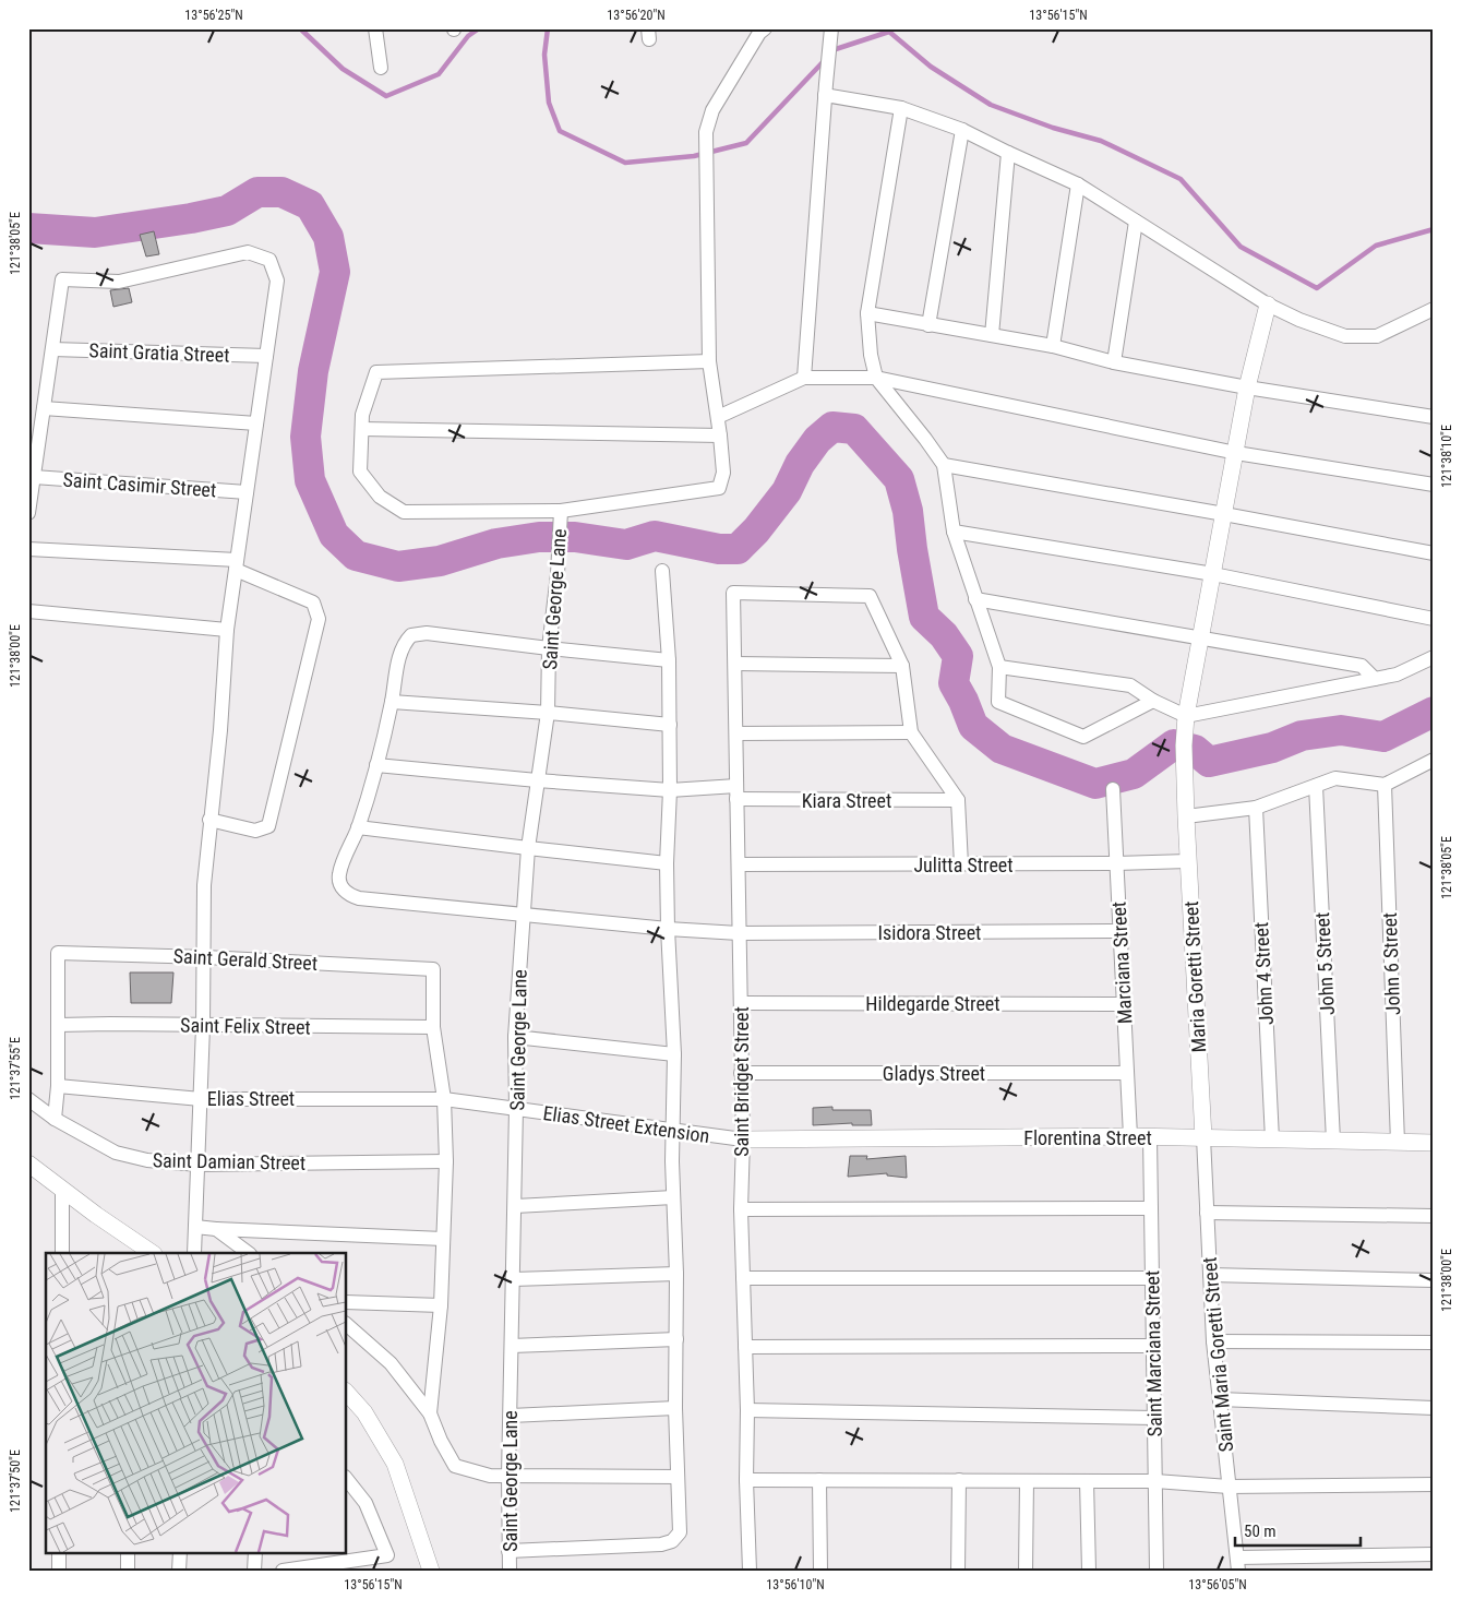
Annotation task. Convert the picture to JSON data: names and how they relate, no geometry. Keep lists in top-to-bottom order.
{
  "streets": {
    "street": [
      "Saint Gratia Street",
      "Saint Casimir Street",
      "Saint George Lane",
      "Kiara Street",
      "Julitta Street",
      "Isidora Street",
      "Saint Gerald Street",
      "Marciana Street",
      "John 5 Street",
      "John 6 Street",
      "John 4 Street",
      "Maria Goretti Street",
      "Hildegarde Street",
      "Saint Felix Street",
      "Gladys Street",
      "Saint Bridget Street",
      "Elias Street",
      "Elias Street Extension",
      "Florentina Street",
      "Saint Damian Street",
      "Saint Marciana Street",
      "Saint Maria Goretti Street"
    ]
  },
  "crossings": [
    ["Saint George Lane", "Kiara Street"],
    ["Saint George Lane", "Isidora Street"],
    ["Saint George Lane", "Elias Street Extension"],
    ["Kiara Street", "Saint Bridget Street"],
    ["Julitta Street", "Marciana Street"],
    ["Julitta Street", "Maria Goretti Street"],
    ["Julitta Street", "Saint Bridget Street"],
    ["Isidora Street", "Marciana Street"],
    ["Isidora Street", "Saint Bridget Street"],
    ["Saint Gerald Street", "Saint Felix Street"],
    ["Marciana Street", "Hildegarde Street"],
    ["Marciana Street", "Gladys Street"],
    ["Marciana Street", "Florentina Street"],
    ["John 5 Street", "Florentina Street"],
    ["John 6 Street", "Florentina Street"],
    ["John 4 Street", "Florentina Street"],
    ["Maria Goretti Street", "Florentina Street"],
    ["Maria Goretti Street", "Saint Maria Goretti Street"],
    ["Hildegarde Street", "Saint Bridget Street"],
    ["Gladys Street", "Saint Bridget Street"],
    ["Saint Bridget Street", "Elias Street Extension"],
    ["Saint Bridget Street", "Florentina Street"],
    ["Elias Street", "Elias Street Extension"],
    ["Elias Street Extension", "Florentina Street"],
    ["Florentina Street", "Saint Marciana Street"],
    ["Florentina Street", "Saint Maria Goretti Street"]
  ],
  "scale_bar": "50 m",
  "coordinates": [
    "13°56'25\"N",
    "13°56'20\"N",
    "13°56'15\"N",
    "121°38'05\"E",
    "121°38'10\"E",
    "121°38'00\"E",
    "121°37'55\"E",
    "121°37'50\"E",
    "13°56'10\"N",
    "13°56'05\"N"
  ]
}
